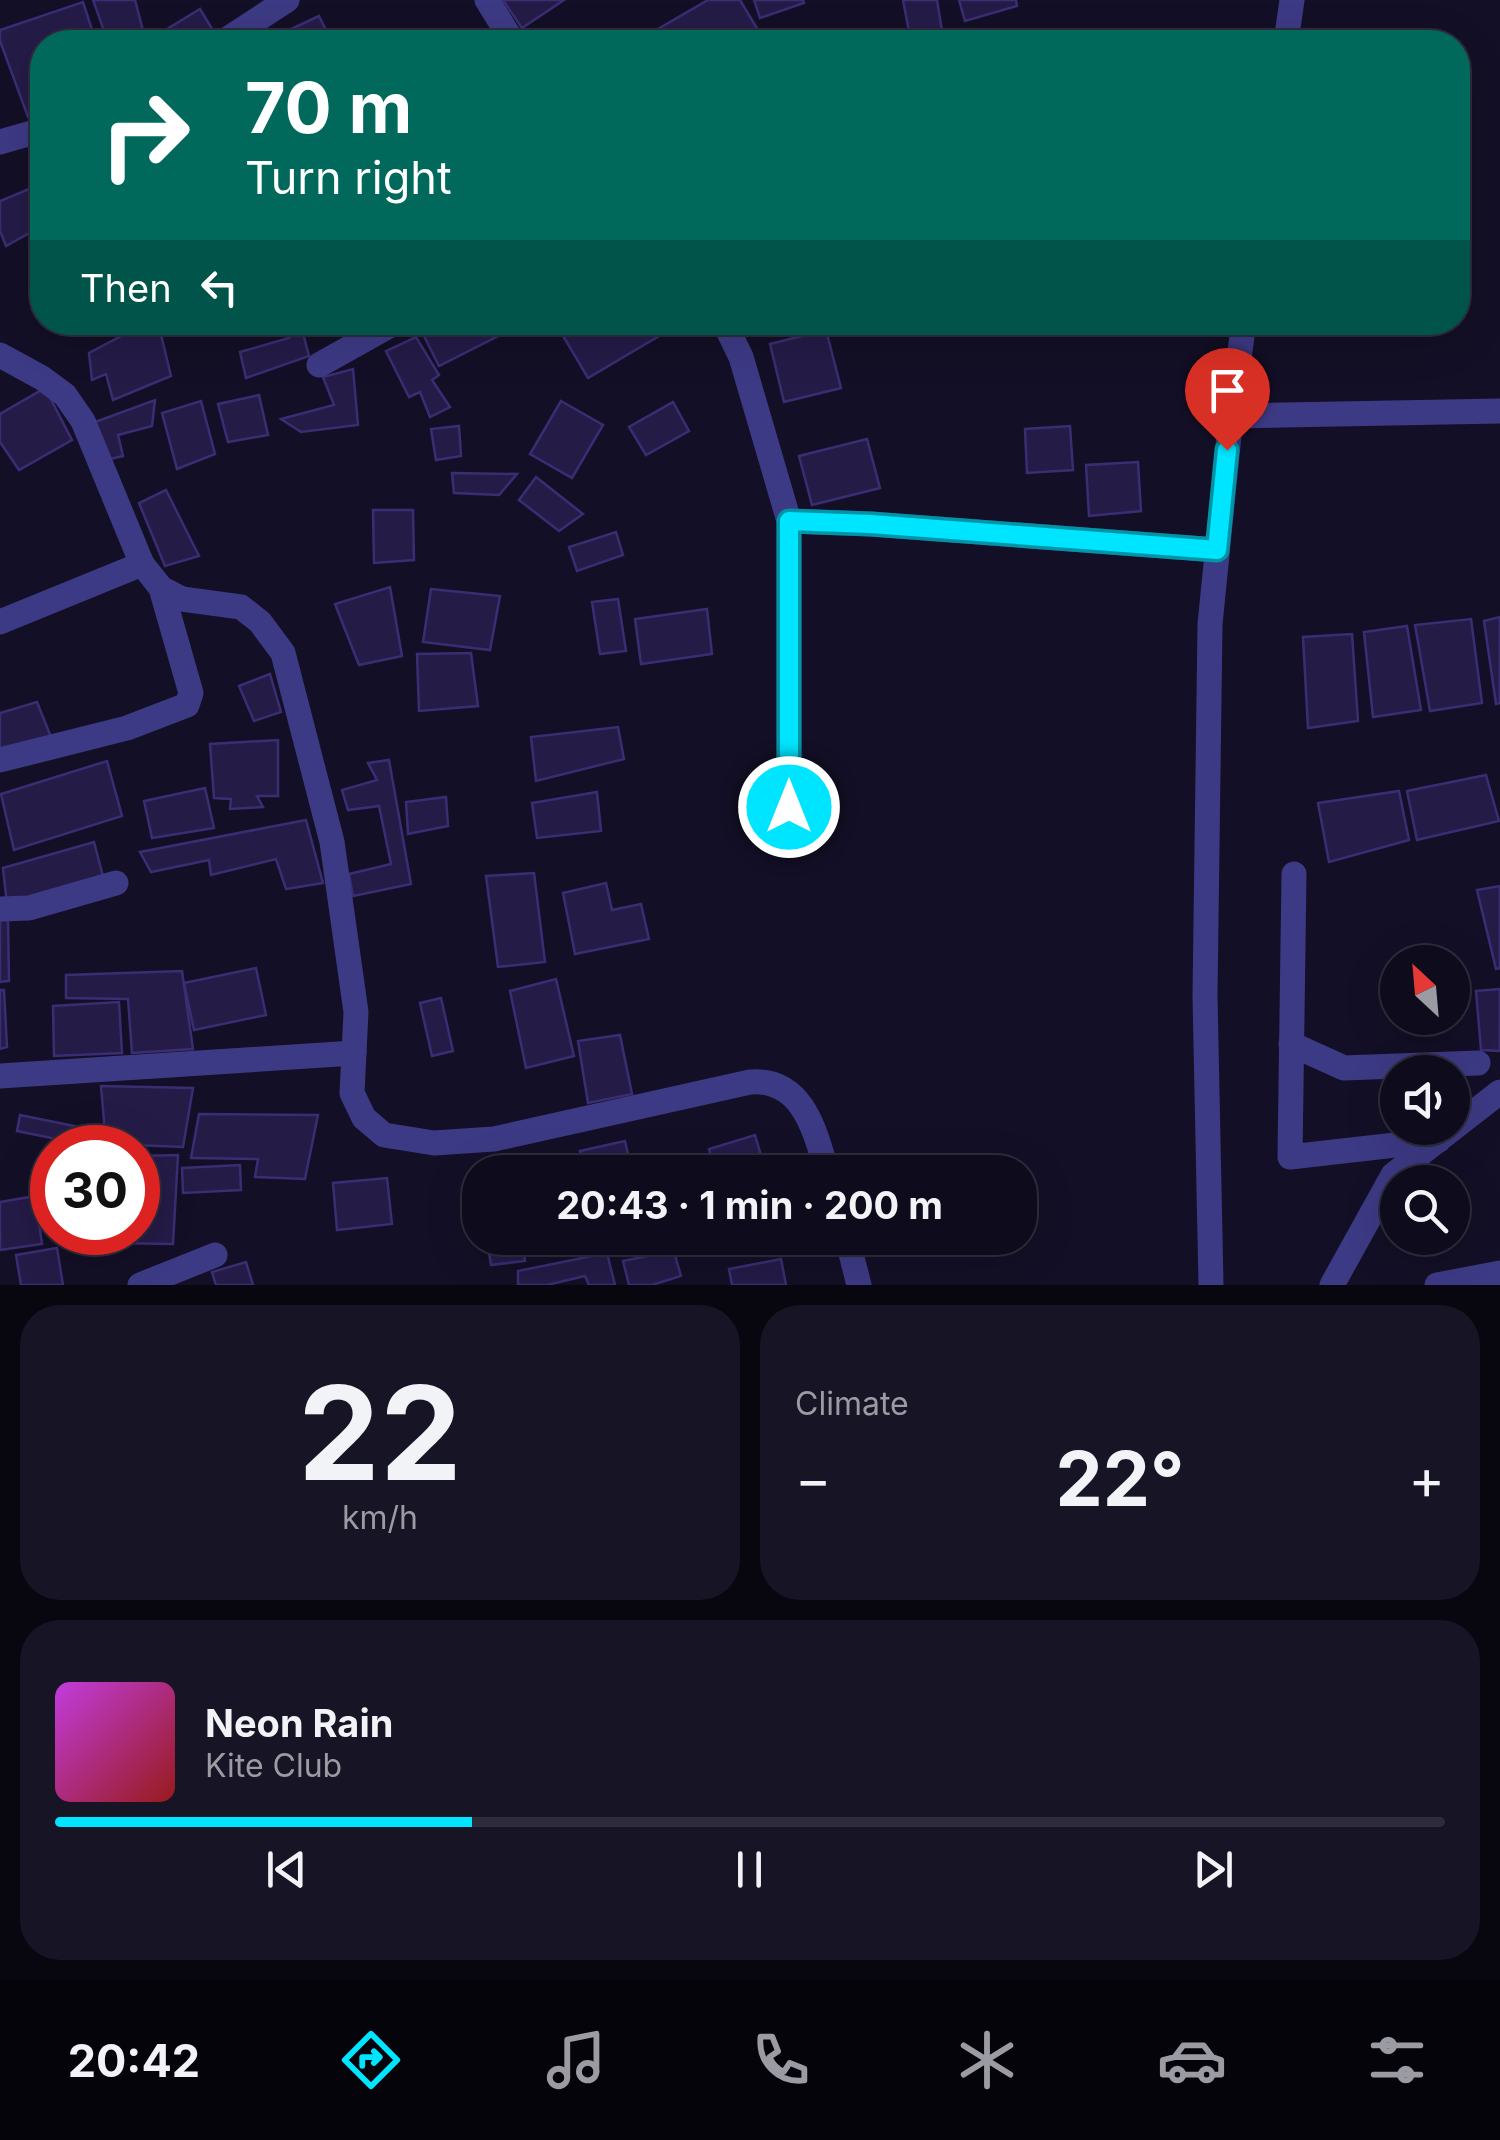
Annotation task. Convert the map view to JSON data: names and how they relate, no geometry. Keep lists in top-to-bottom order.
{
  "north": "top left",
  "page": {
    "turn": ["70 m", "Turn right"],
    "then": "Then",
    "limit": "30",
    "trip": "20:43 · 1 min · 200 m",
    "tile": [
      ["22", "km/h"],
      "Climate"
    ],
    "heat": ["−", "22°", "+"],
    "song": ["Neon Rain", "Kite Club"],
    "tabs": "20:42"
  }
}
